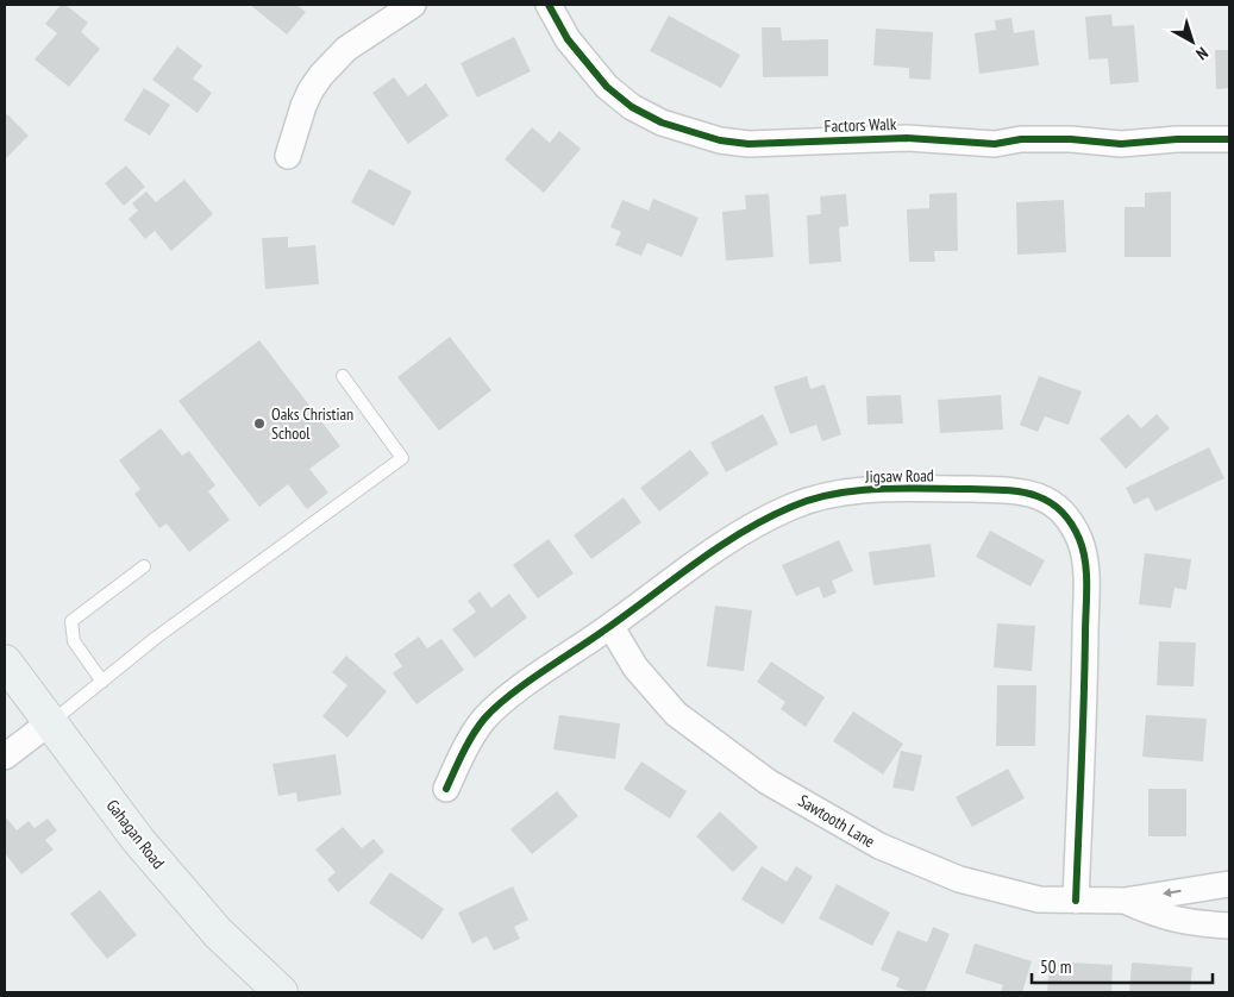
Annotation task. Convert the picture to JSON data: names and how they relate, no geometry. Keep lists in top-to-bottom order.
{
  "streets": {
    "street": [
      "Factors Walk",
      "Jigsaw Road",
      "Sawtooth Lane",
      "Gahagan Road"
    ]
  },
  "crossings": [
    ["Jigsaw Road", "Sawtooth Lane"]
  ],
  "places": ["Oaks Christian School"],
  "scale_bar": "50 m",
  "north": "bottom right"
}
